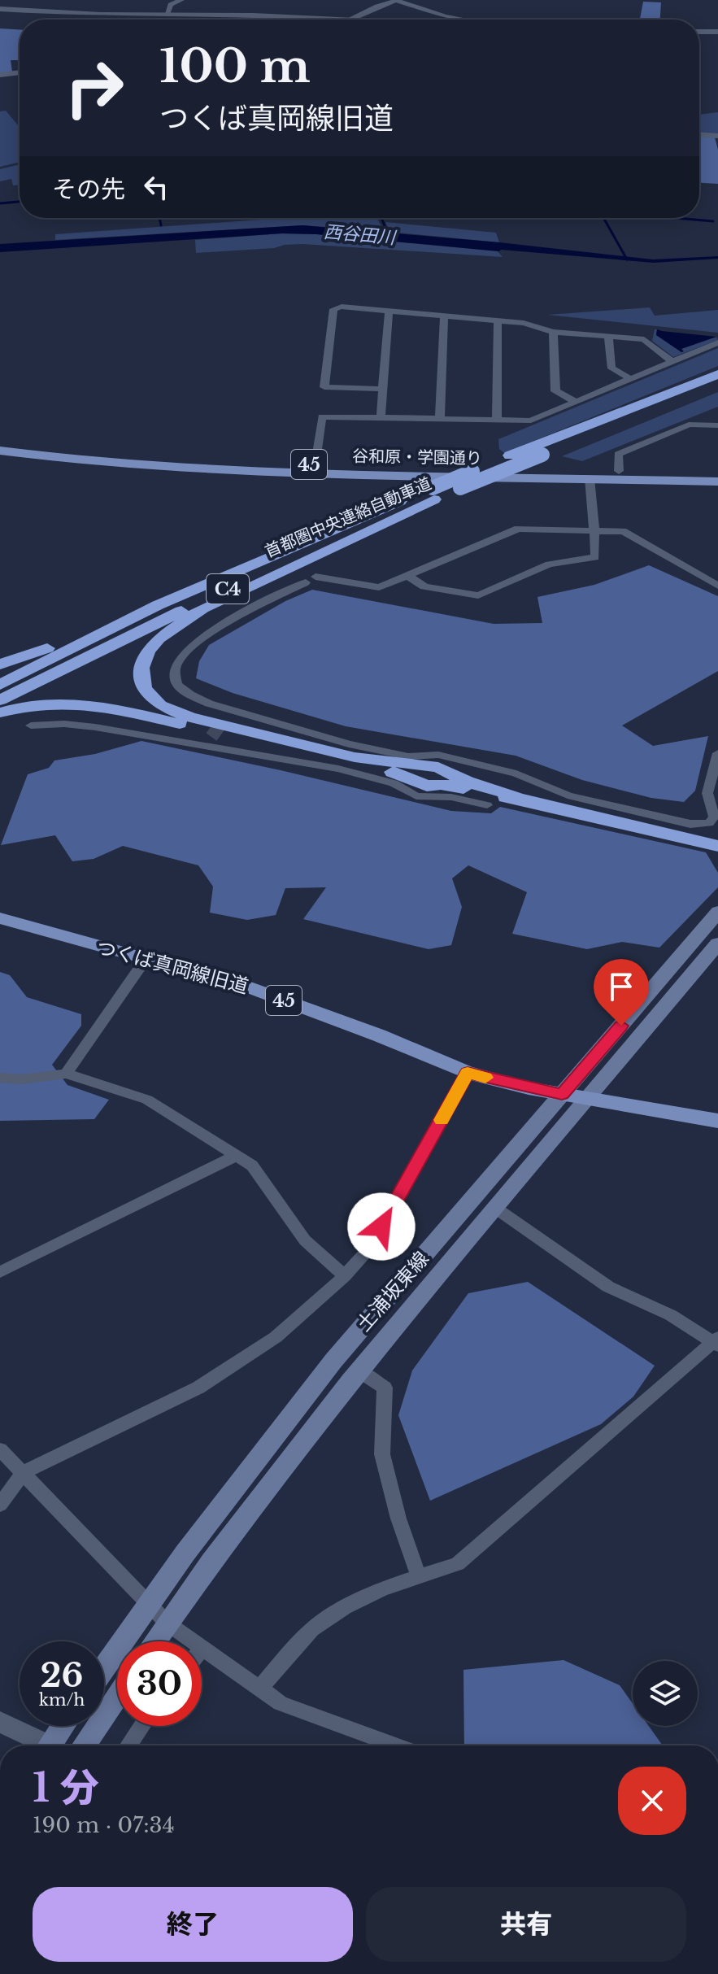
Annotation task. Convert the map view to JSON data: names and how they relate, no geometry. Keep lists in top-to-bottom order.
{
  "streets": {
    "highway": ["首都圏中央連絡自動車道", "C4"],
    "main road": [
      "谷和原・学園通り",
      "45",
      "つくば真岡線旧道",
      "土浦坂東線"
    ]
  },
  "crossings": [
    ["つくば真岡線旧道", "土浦坂東線"]
  ],
  "water": ["西谷田川"],
  "page": {
    "turn": ["100 m", "つくば真岡線旧道"],
    "then": "その先",
    "speed": "26 km/h",
    "limit": "30",
    "heading": ["1 分", "190 m · 07:34"],
    "buttons": ["終了", "共有"]
  }
}
